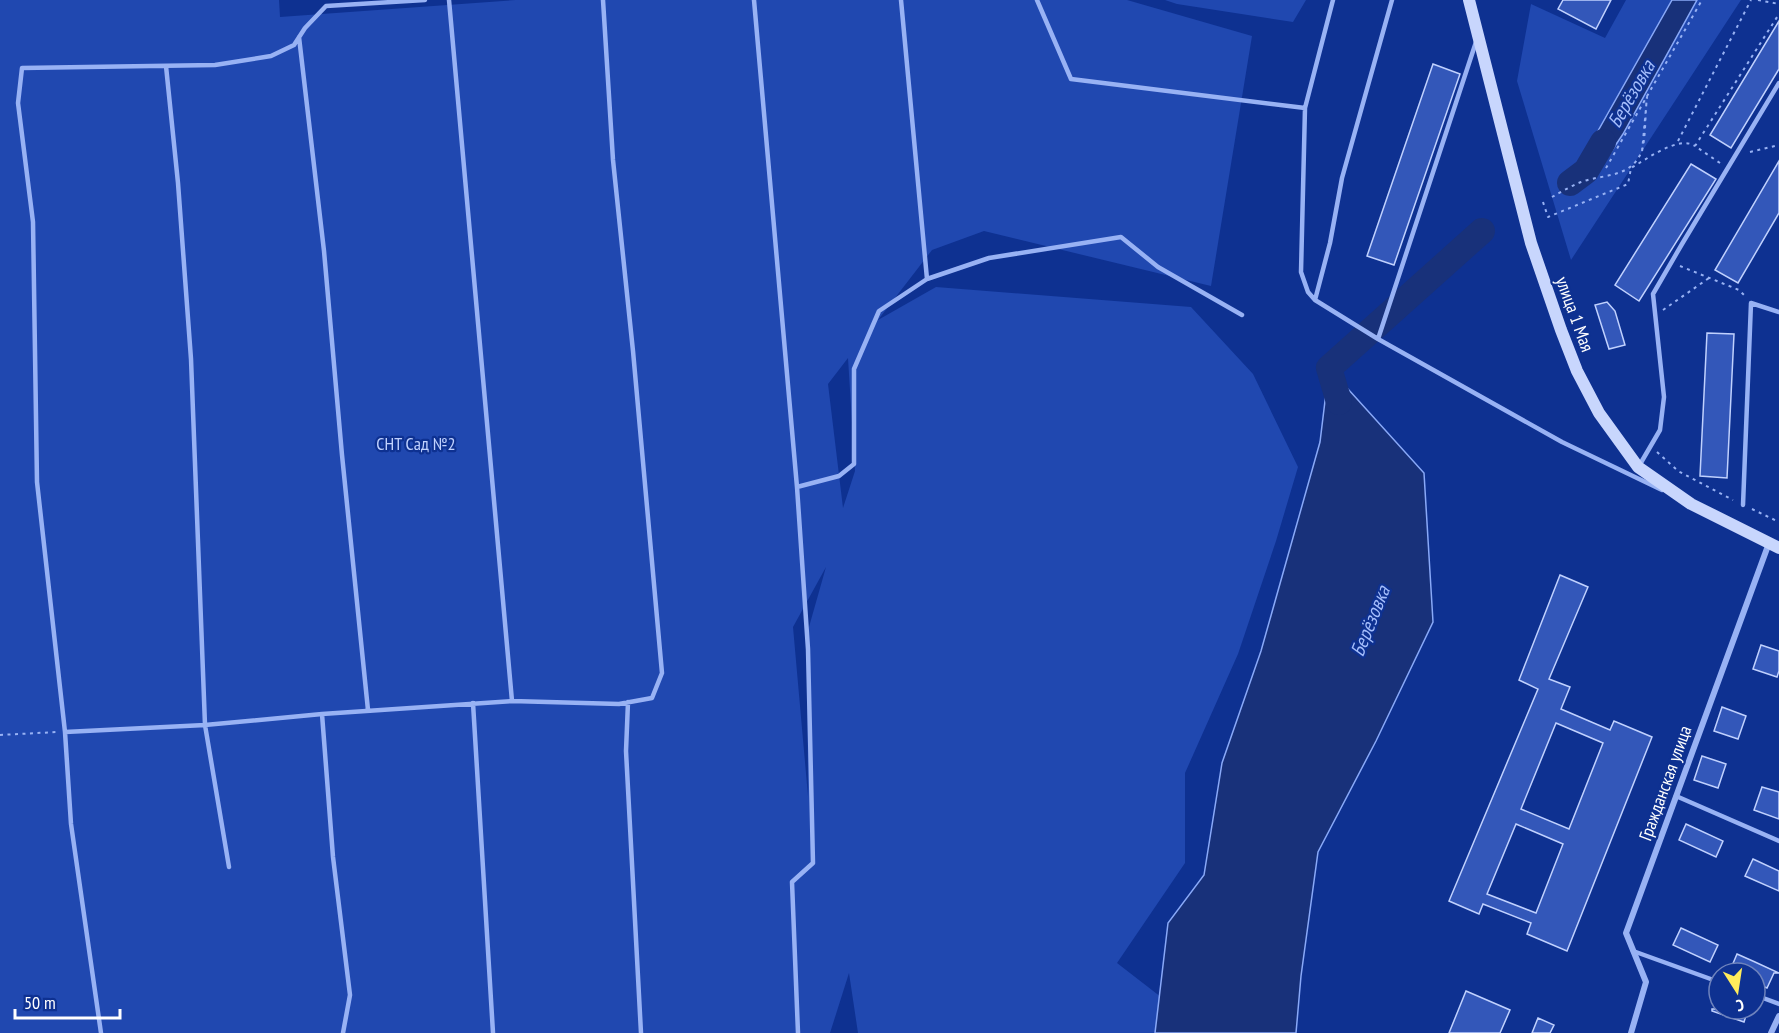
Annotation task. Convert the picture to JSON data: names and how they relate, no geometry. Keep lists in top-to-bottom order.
{
  "streets": {
    "main road": ["улица 1 Мая"],
    "street": ["Гражданская улица"]
  },
  "crossings": [
    ["улица 1 Мая", "Гражданская улица"]
  ],
  "water": ["Берёзовка"],
  "parks": ["СНТ Сад №2"],
  "scale_bar": "50 m",
  "north": "bottom"
}
